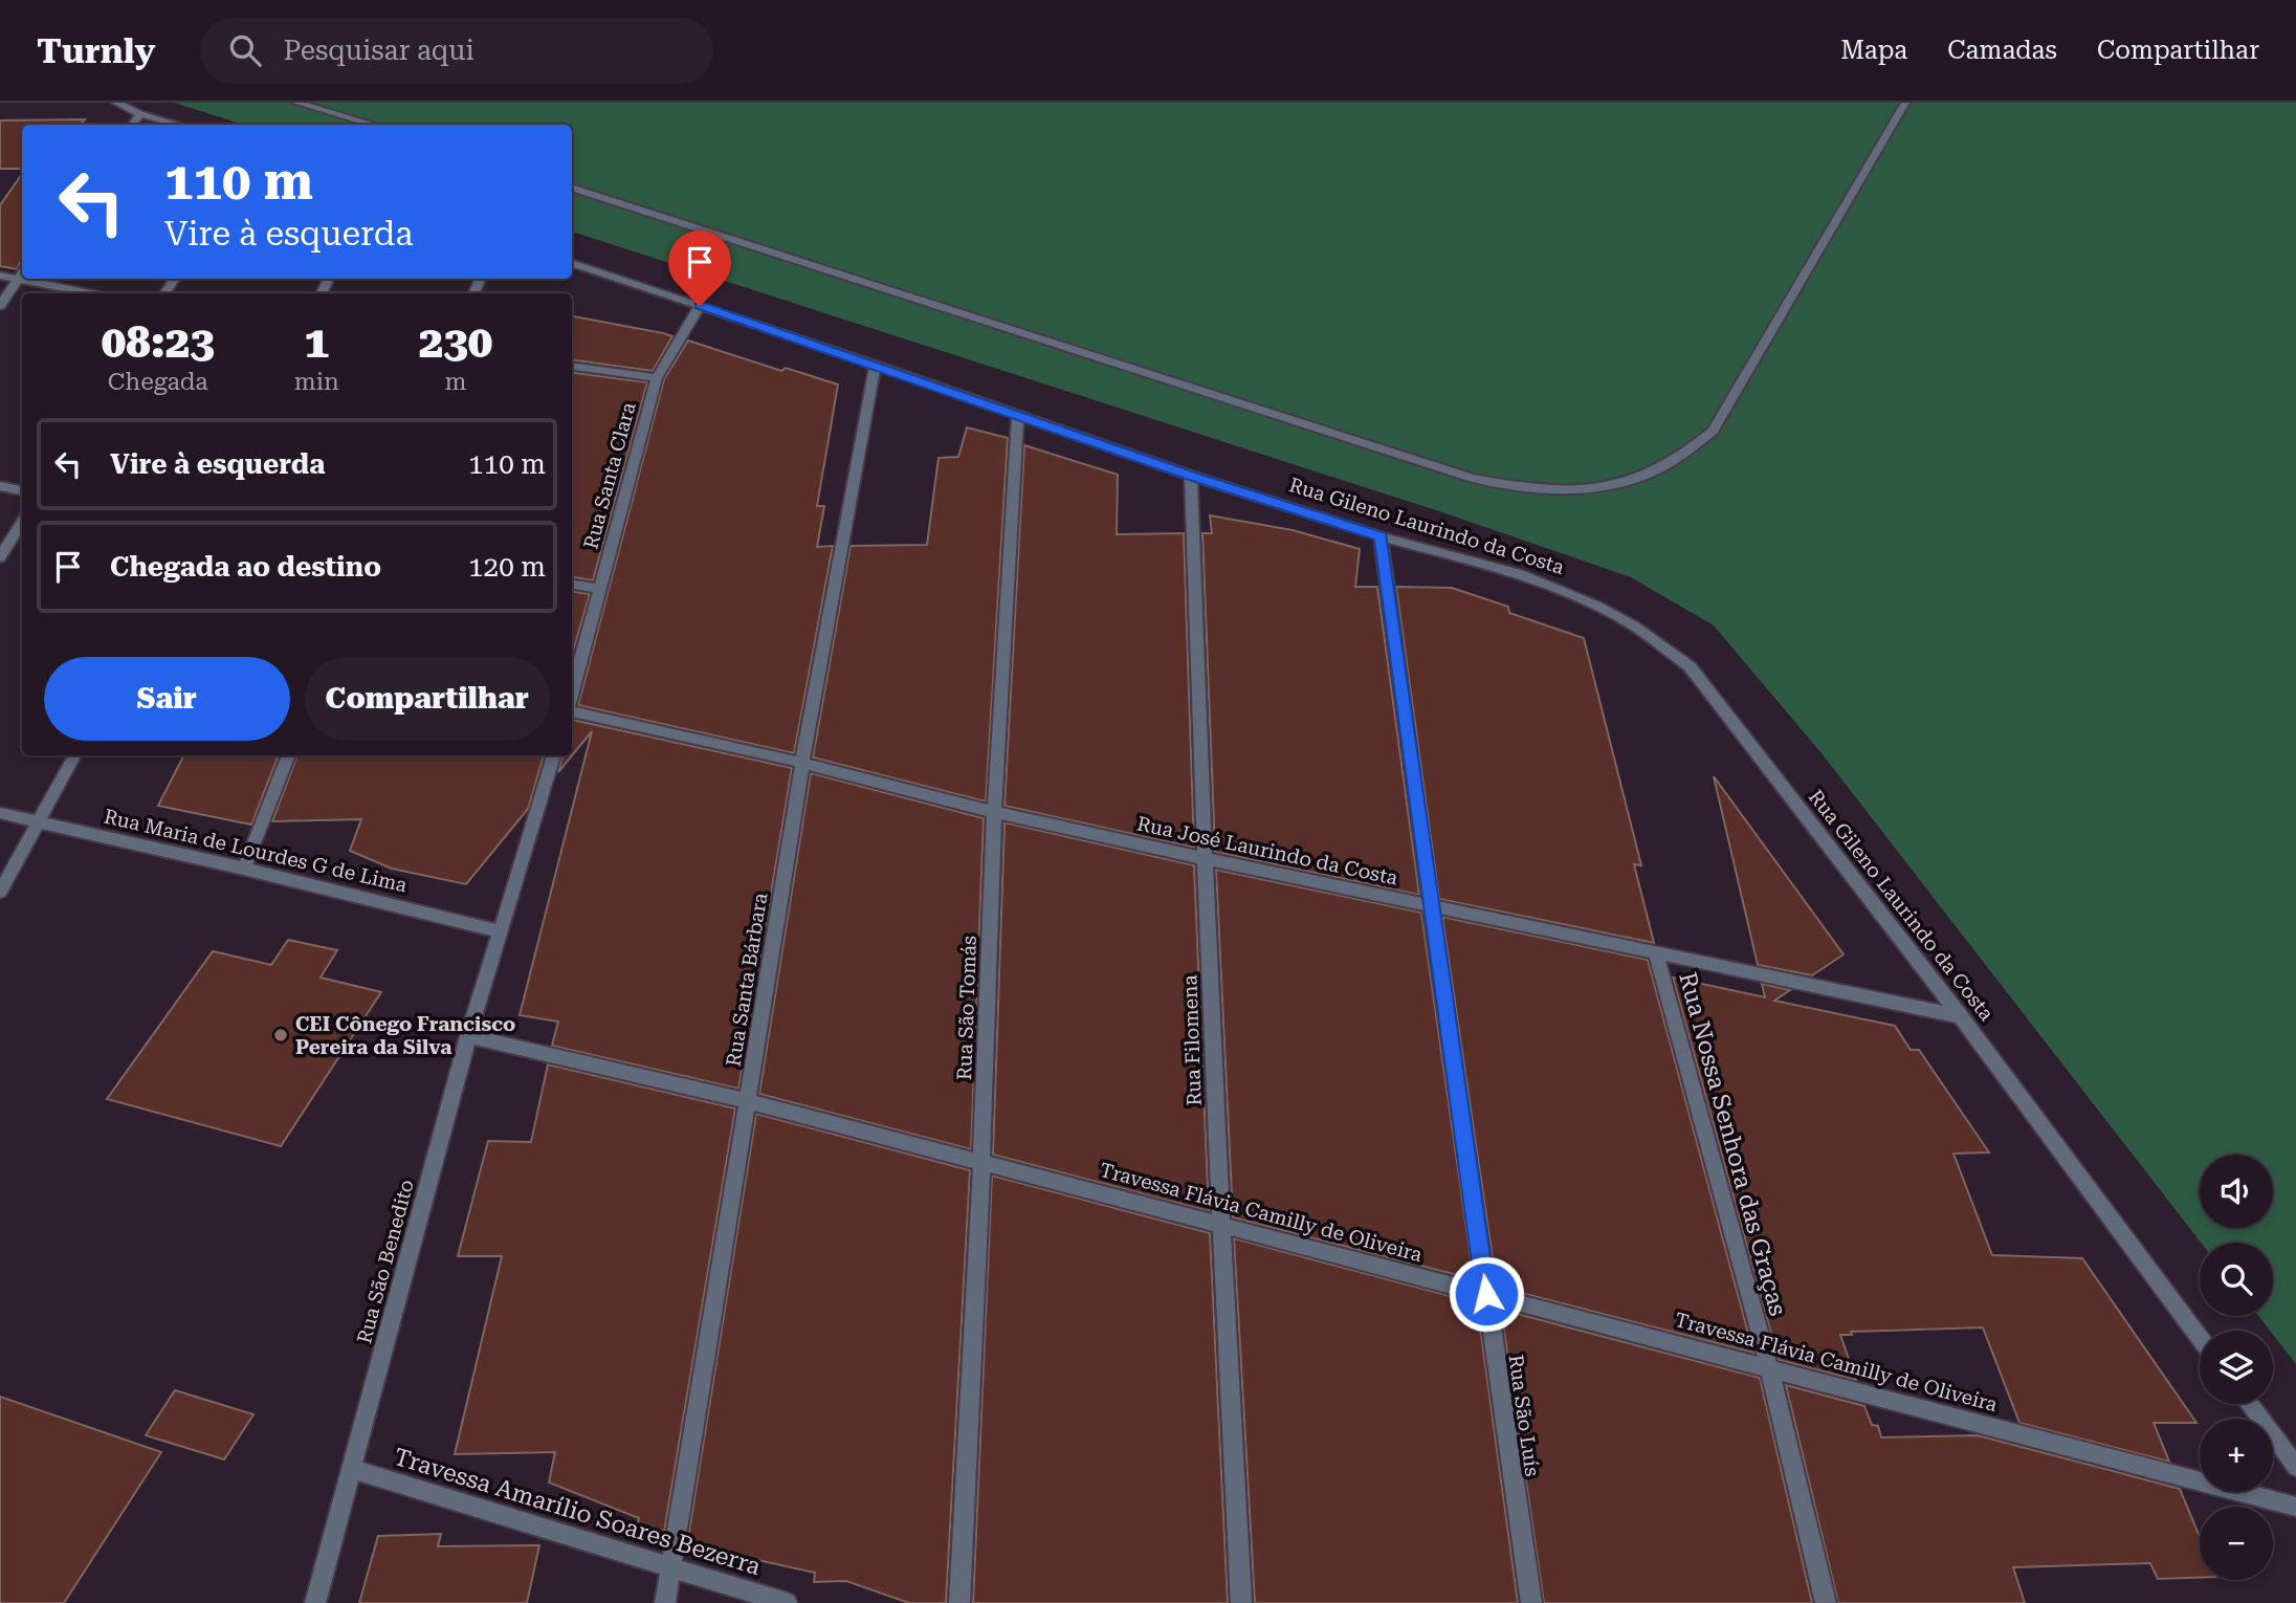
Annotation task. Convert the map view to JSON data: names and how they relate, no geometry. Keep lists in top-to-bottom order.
{
  "streets": {
    "street": [
      "Rua Santa Clara",
      "Rua Gileno Laurindo da Costa",
      "Rua Maria de Lourdes G de Lima",
      "Rua José Laurindo da Costa",
      "Rua Santa Bárbara",
      "Rua São Tomás",
      "Rua Filomena",
      "Rua Nossa Senhora das Graças",
      "Travessa Flávia Camilly de Oliveira",
      "Rua São Benedito",
      "Rua São Luís",
      "Travessa Amarílio Soares Bezerra"
    ]
  },
  "crossings": [
    ["Rua Santa Clara", "Rua Gileno Laurindo da Costa"],
    ["Rua Gileno Laurindo da Costa", "Rua José Laurindo da Costa"],
    ["Rua Gileno Laurindo da Costa", "Rua Santa Bárbara"],
    ["Rua Gileno Laurindo da Costa", "Rua São Tomás"],
    ["Rua Gileno Laurindo da Costa", "Rua Filomena"],
    ["Rua Gileno Laurindo da Costa", "Rua São Luís"],
    ["Rua Maria de Lourdes G de Lima", "Rua São Benedito"],
    ["Rua José Laurindo da Costa", "Rua Santa Bárbara"],
    ["Rua José Laurindo da Costa", "Rua São Tomás"],
    ["Rua José Laurindo da Costa", "Rua Filomena"],
    ["Rua José Laurindo da Costa", "Rua Nossa Senhora das Graças"],
    ["Rua José Laurindo da Costa", "Rua São Luís"],
    ["Rua Santa Bárbara", "Travessa Flávia Camilly de Oliveira"],
    ["Rua Santa Bárbara", "Travessa Amarílio Soares Bezerra"],
    ["Rua São Tomás", "Travessa Flávia Camilly de Oliveira"],
    ["Rua Filomena", "Travessa Flávia Camilly de Oliveira"],
    ["Rua Nossa Senhora das Graças", "Travessa Flávia Camilly de Oliveira"],
    ["Travessa Flávia Camilly de Oliveira", "Rua São Benedito"],
    ["Travessa Flávia Camilly de Oliveira", "Rua São Luís"],
    ["Rua São Benedito", "Travessa Amarílio Soares Bezerra"]
  ],
  "places": ["CEI Cônego Francisco Pereira da Silva"],
  "page": {
    "header": "Turnly",
    "search": "Pesquisar aqui",
    "nav": ["Mapa", "Camadas", "Compartilhar"],
    "turn": ["110 m", "Vire à esquerda"],
    "eta": [
      "08:23",
      "Chegada",
      "1",
      "min",
      "230",
      "m"
    ],
    "list": [
      {
        "name": "Vire à esquerda",
        "value": "110 m"
      },
      {
        "name": "Chegada ao destino",
        "value": "120 m"
      }
    ],
    "buttons": ["Sair", "Compartilhar"],
    "map_buttons": ["+", "−"]
  }
}
